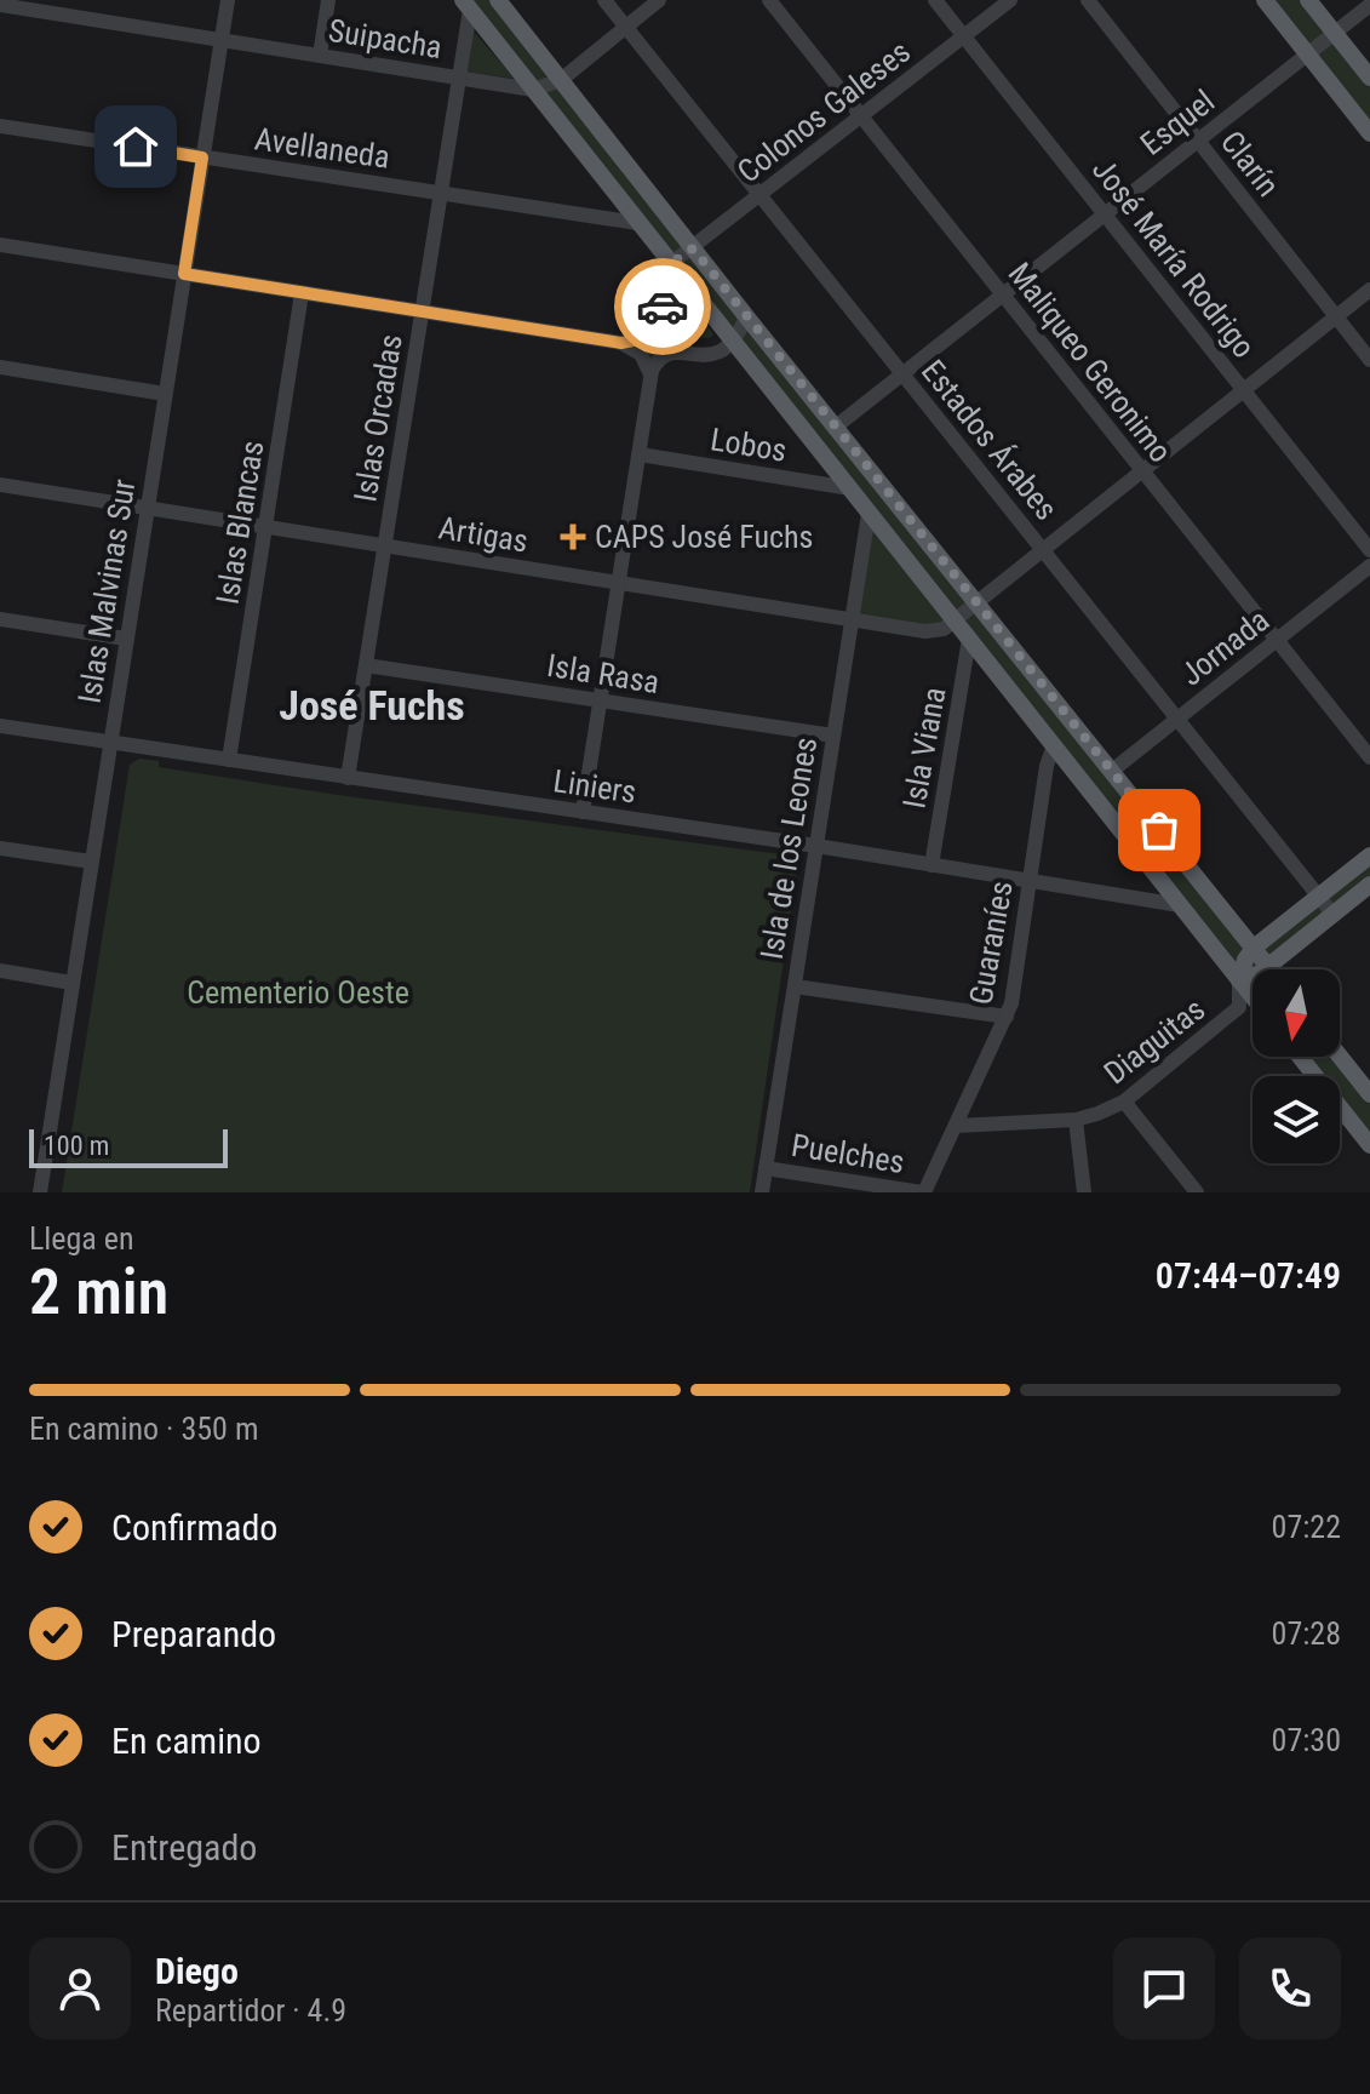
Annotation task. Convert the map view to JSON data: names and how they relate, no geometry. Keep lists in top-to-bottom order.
{
  "streets": {
    "street": [
      "Suipacha",
      "Colonos Galeses",
      "Esquel",
      "Avellaneda",
      "Clarín",
      "José María Rodrigo",
      "Maliqueo Geronimo",
      "Islas Orcadas",
      "Estados Árabes",
      "Lobos",
      "Islas Blancas",
      "Artigas",
      "Islas Malvinas Sur",
      "Jornada",
      "Isla Rasa",
      "Isla Viana",
      "Liniers",
      "Isla de los Leones",
      "Guaraníes",
      "Diaguitas",
      "Puelches"
    ]
  },
  "crossings": [
    ["Suipacha", "Islas Orcadas"],
    ["Suipacha", "Islas Malvinas Sur"],
    ["Colonos Galeses", "José María Rodrigo"],
    ["Colonos Galeses", "Maliqueo Geronimo"],
    ["Colonos Galeses", "Estados Árabes"],
    ["Esquel", "Clarín"],
    ["Esquel", "José María Rodrigo"],
    ["Esquel", "Maliqueo Geronimo"],
    ["Esquel", "Estados Árabes"],
    ["Avellaneda", "Islas Orcadas"],
    ["Avellaneda", "Islas Malvinas Sur"],
    ["Maliqueo Geronimo", "Jornada"],
    ["Islas Orcadas", "Artigas"],
    ["Islas Orcadas", "Isla Rasa"],
    ["Islas Orcadas", "Liniers"],
    ["Estados Árabes", "Jornada"],
    ["Islas Blancas", "Artigas"],
    ["Islas Blancas", "Liniers"],
    ["Artigas", "Islas Malvinas Sur"],
    ["Artigas", "Isla de los Leones"],
    ["Islas Malvinas Sur", "Liniers"],
    ["Isla Rasa", "Isla de los Leones"],
    ["Isla Viana", "Liniers"],
    ["Liniers", "Isla de los Leones"],
    ["Liniers", "Guaraníes"],
    ["Isla de los Leones", "Puelches"],
    ["Guaraníes", "Diaguitas"],
    ["Guaraníes", "Puelches"]
  ],
  "districts": ["José Fuchs"],
  "parks": ["Cementerio Oeste"],
  "places": {
    "health": ["CAPS José Fuchs"]
  },
  "scale_bar": "100 m",
  "north": "bottom",
  "page": {
    "scale": "100 m",
    "heading": ["2 min", "Llega en", "07:44–07:49"],
    "panel": ["Diego", "Repartidor · 4.9"],
    "bar": "En camino · 350 m",
    "list": [
      ["Confirmado", "07:22"],
      ["Preparando", "07:28"],
      ["En camino", "07:30"],
      "Entregado"
    ]
  }
}
